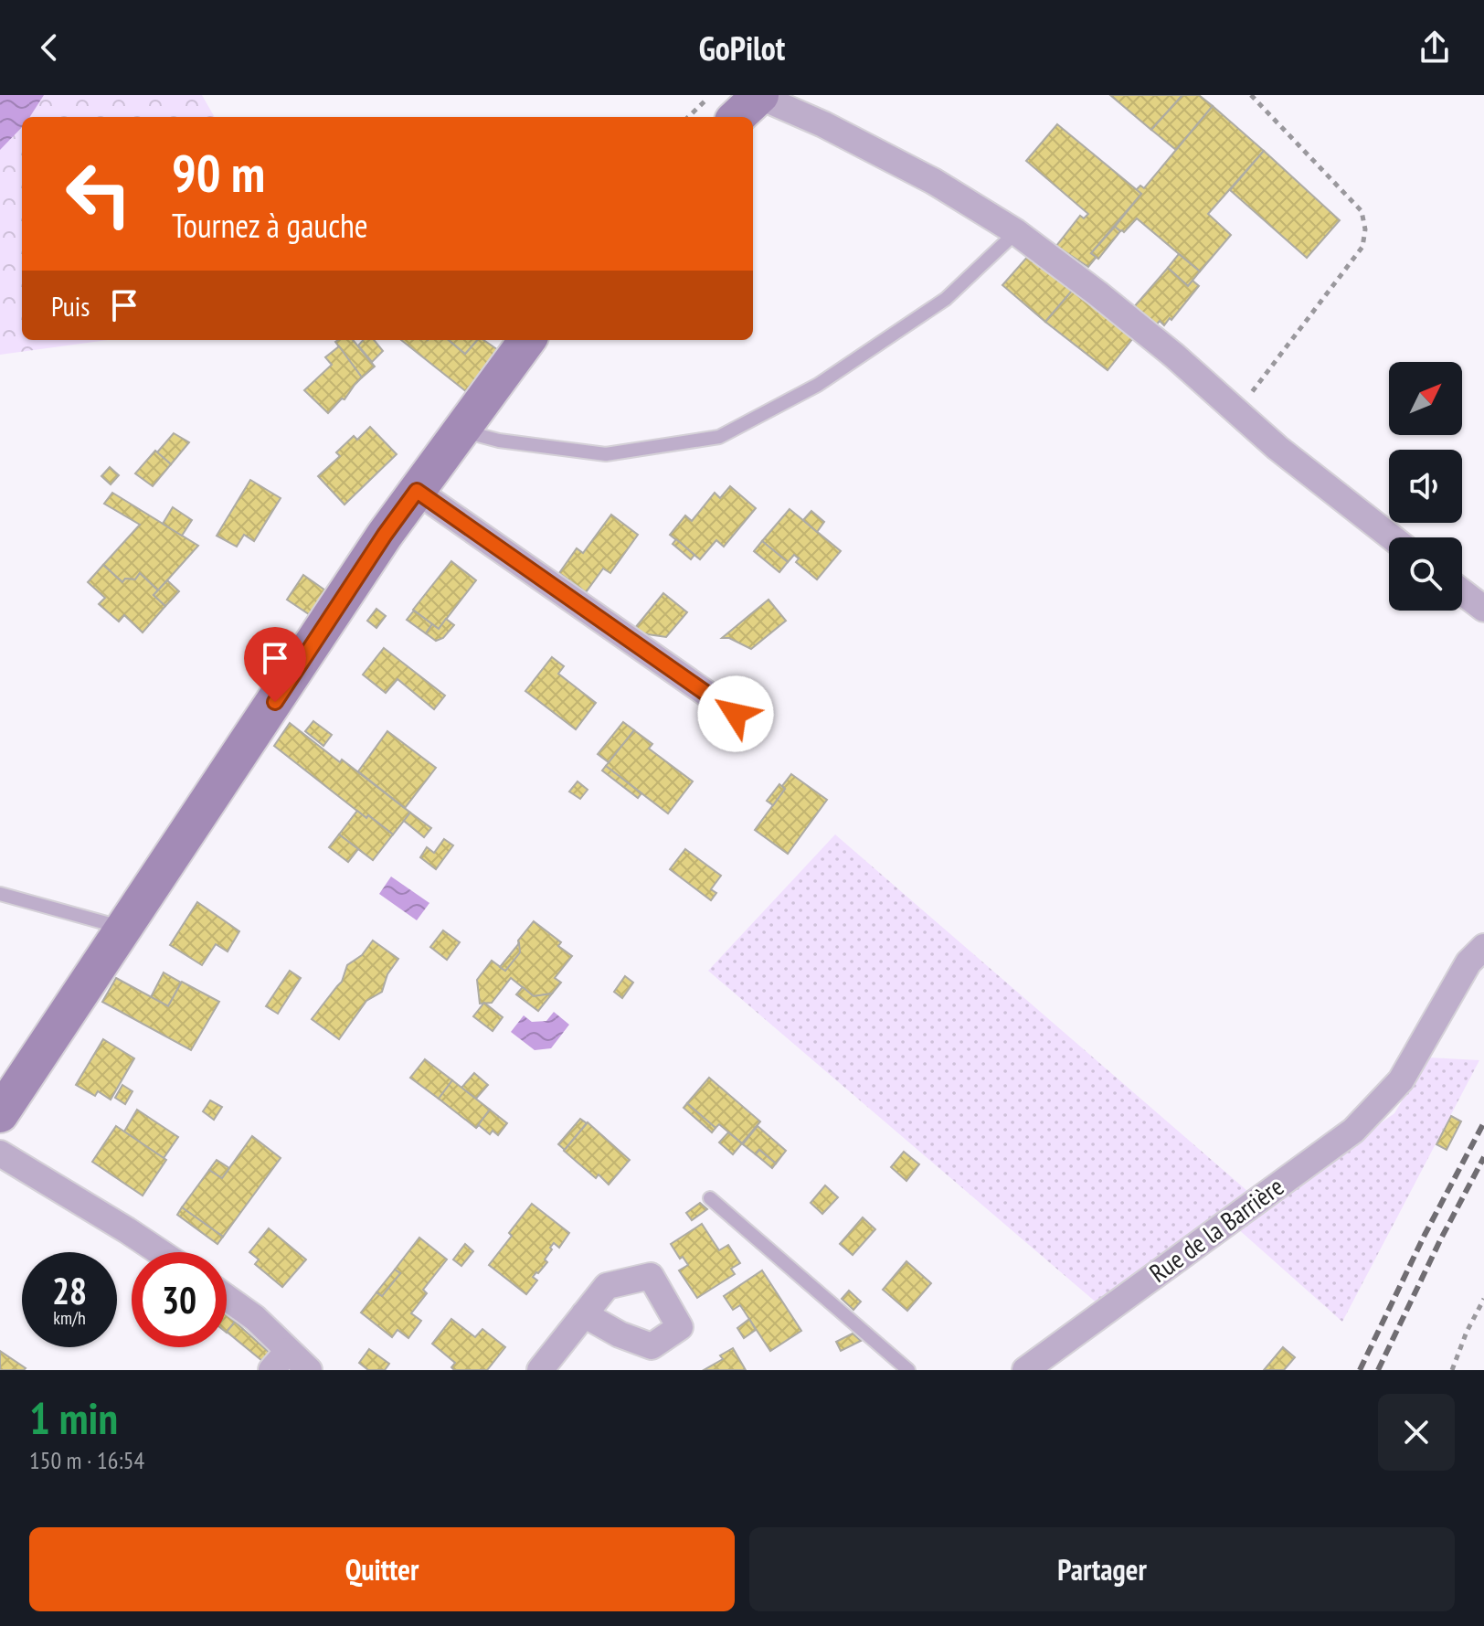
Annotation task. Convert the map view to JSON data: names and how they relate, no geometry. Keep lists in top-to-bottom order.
{
  "streets": {
    "street": ["Rue de la Barrière"]
  },
  "north": "top right",
  "page": {
    "header": "GoPilot",
    "turn": ["90 m", "Tournez à gauche"],
    "then": "Puis",
    "speed": "28 km/h",
    "limit": "30",
    "heading": ["1 min", "150 m · 16:54"],
    "buttons": ["Quitter", "Partager"]
  }
}
